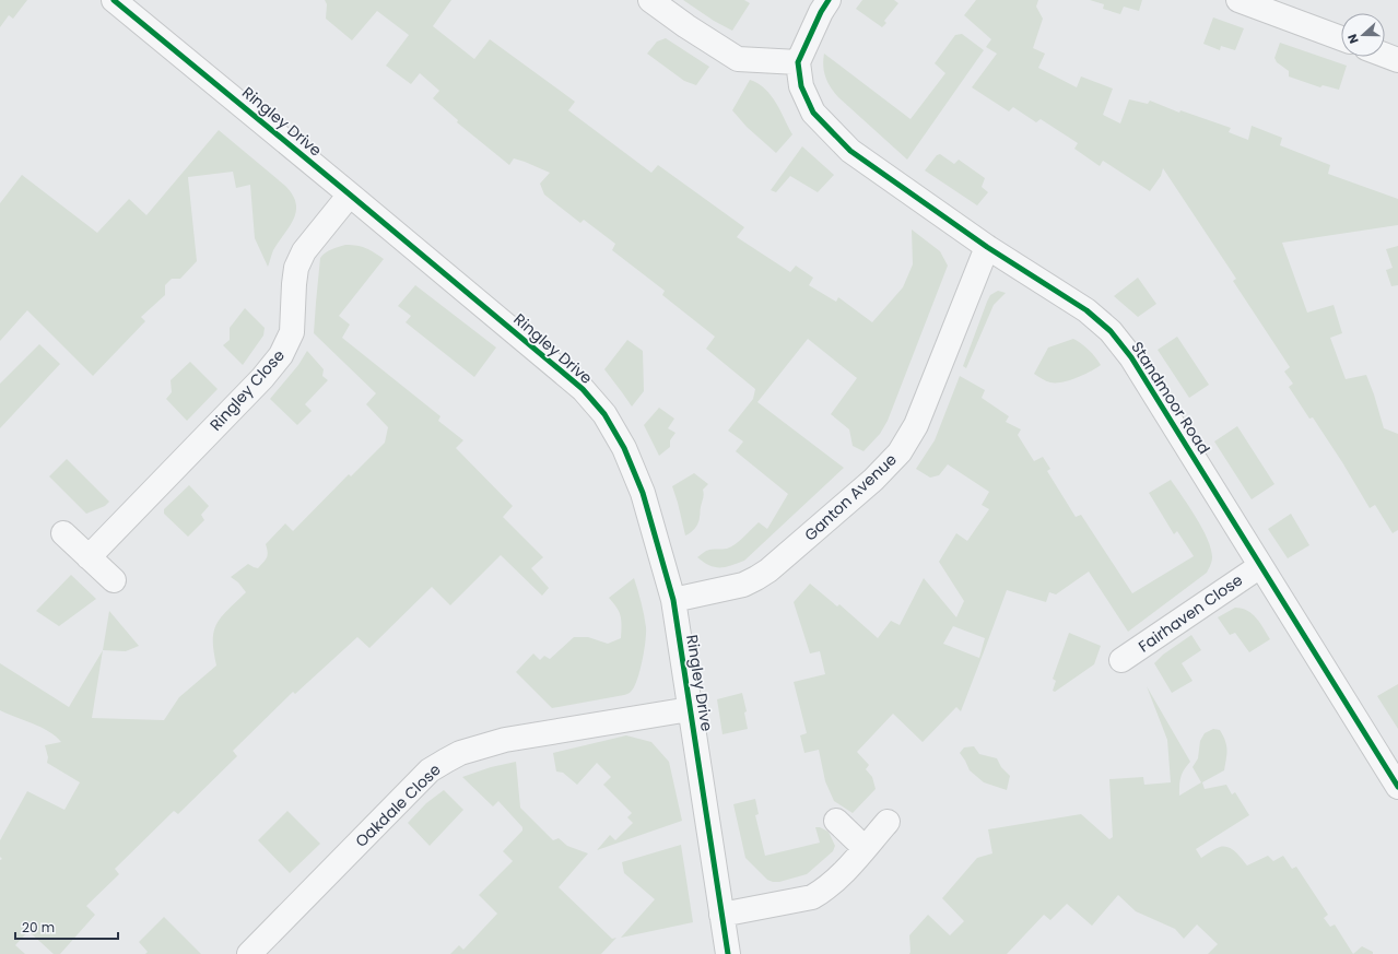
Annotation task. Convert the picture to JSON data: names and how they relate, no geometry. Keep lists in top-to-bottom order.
{
  "streets": {
    "street": [
      "Ringley Drive",
      "Ringley Close",
      "Standmoor Road",
      "Ganton Avenue",
      "Fairhaven Close",
      "Oakdale Close"
    ]
  },
  "crossings": [
    ["Ringley Drive", "Ringley Close"],
    ["Ringley Drive", "Ganton Avenue"],
    ["Ringley Drive", "Oakdale Close"],
    ["Standmoor Road", "Ganton Avenue"],
    ["Standmoor Road", "Fairhaven Close"]
  ],
  "scale_bar": "20 m",
  "north": "left"
}
